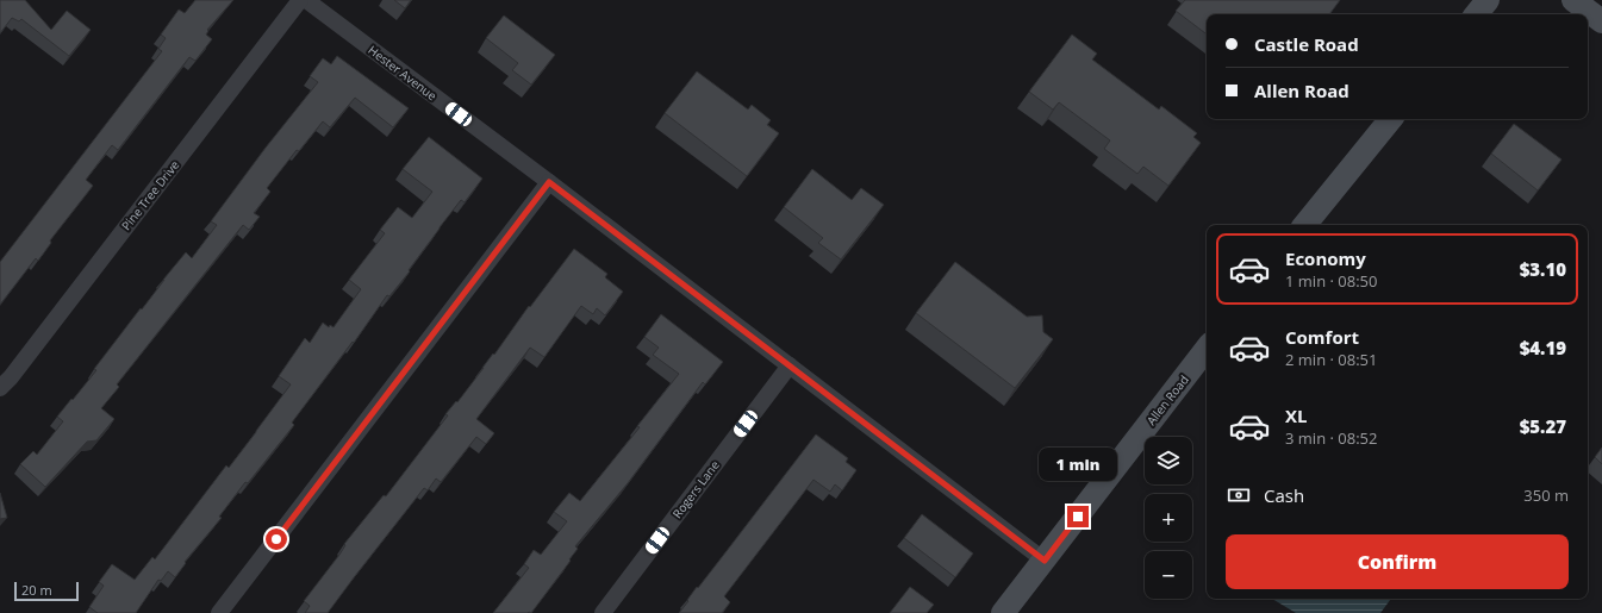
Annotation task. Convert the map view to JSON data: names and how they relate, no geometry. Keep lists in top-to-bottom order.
{
  "streets": {
    "street": [
      "Hester Avenue",
      "Pine Tree Drive",
      "Allen Road",
      "Rogers Lane"
    ]
  },
  "crossings": [
    ["Hester Avenue", "Allen Road"],
    ["Hester Avenue", "Rogers Lane"]
  ],
  "scale_bar": "20 m",
  "page": {
    "banner": ["Castle Road", "Allen Road"],
    "list": [
      {
        "name": "Economy",
        "note": "1 min · 08:50",
        "value": "$3.10"
      },
      {
        "name": "Comfort",
        "note": "2 min · 08:51",
        "value": "$4.19"
      },
      {
        "name": "XL",
        "note": "3 min · 08:52",
        "value": "$5.27"
      }
    ],
    "map_buttons": ["+", "−"],
    "bubble": "1 min",
    "pay": ["Cash", "350 m"],
    "buttons": "Confirm",
    "scale": "20 m"
  }
}
